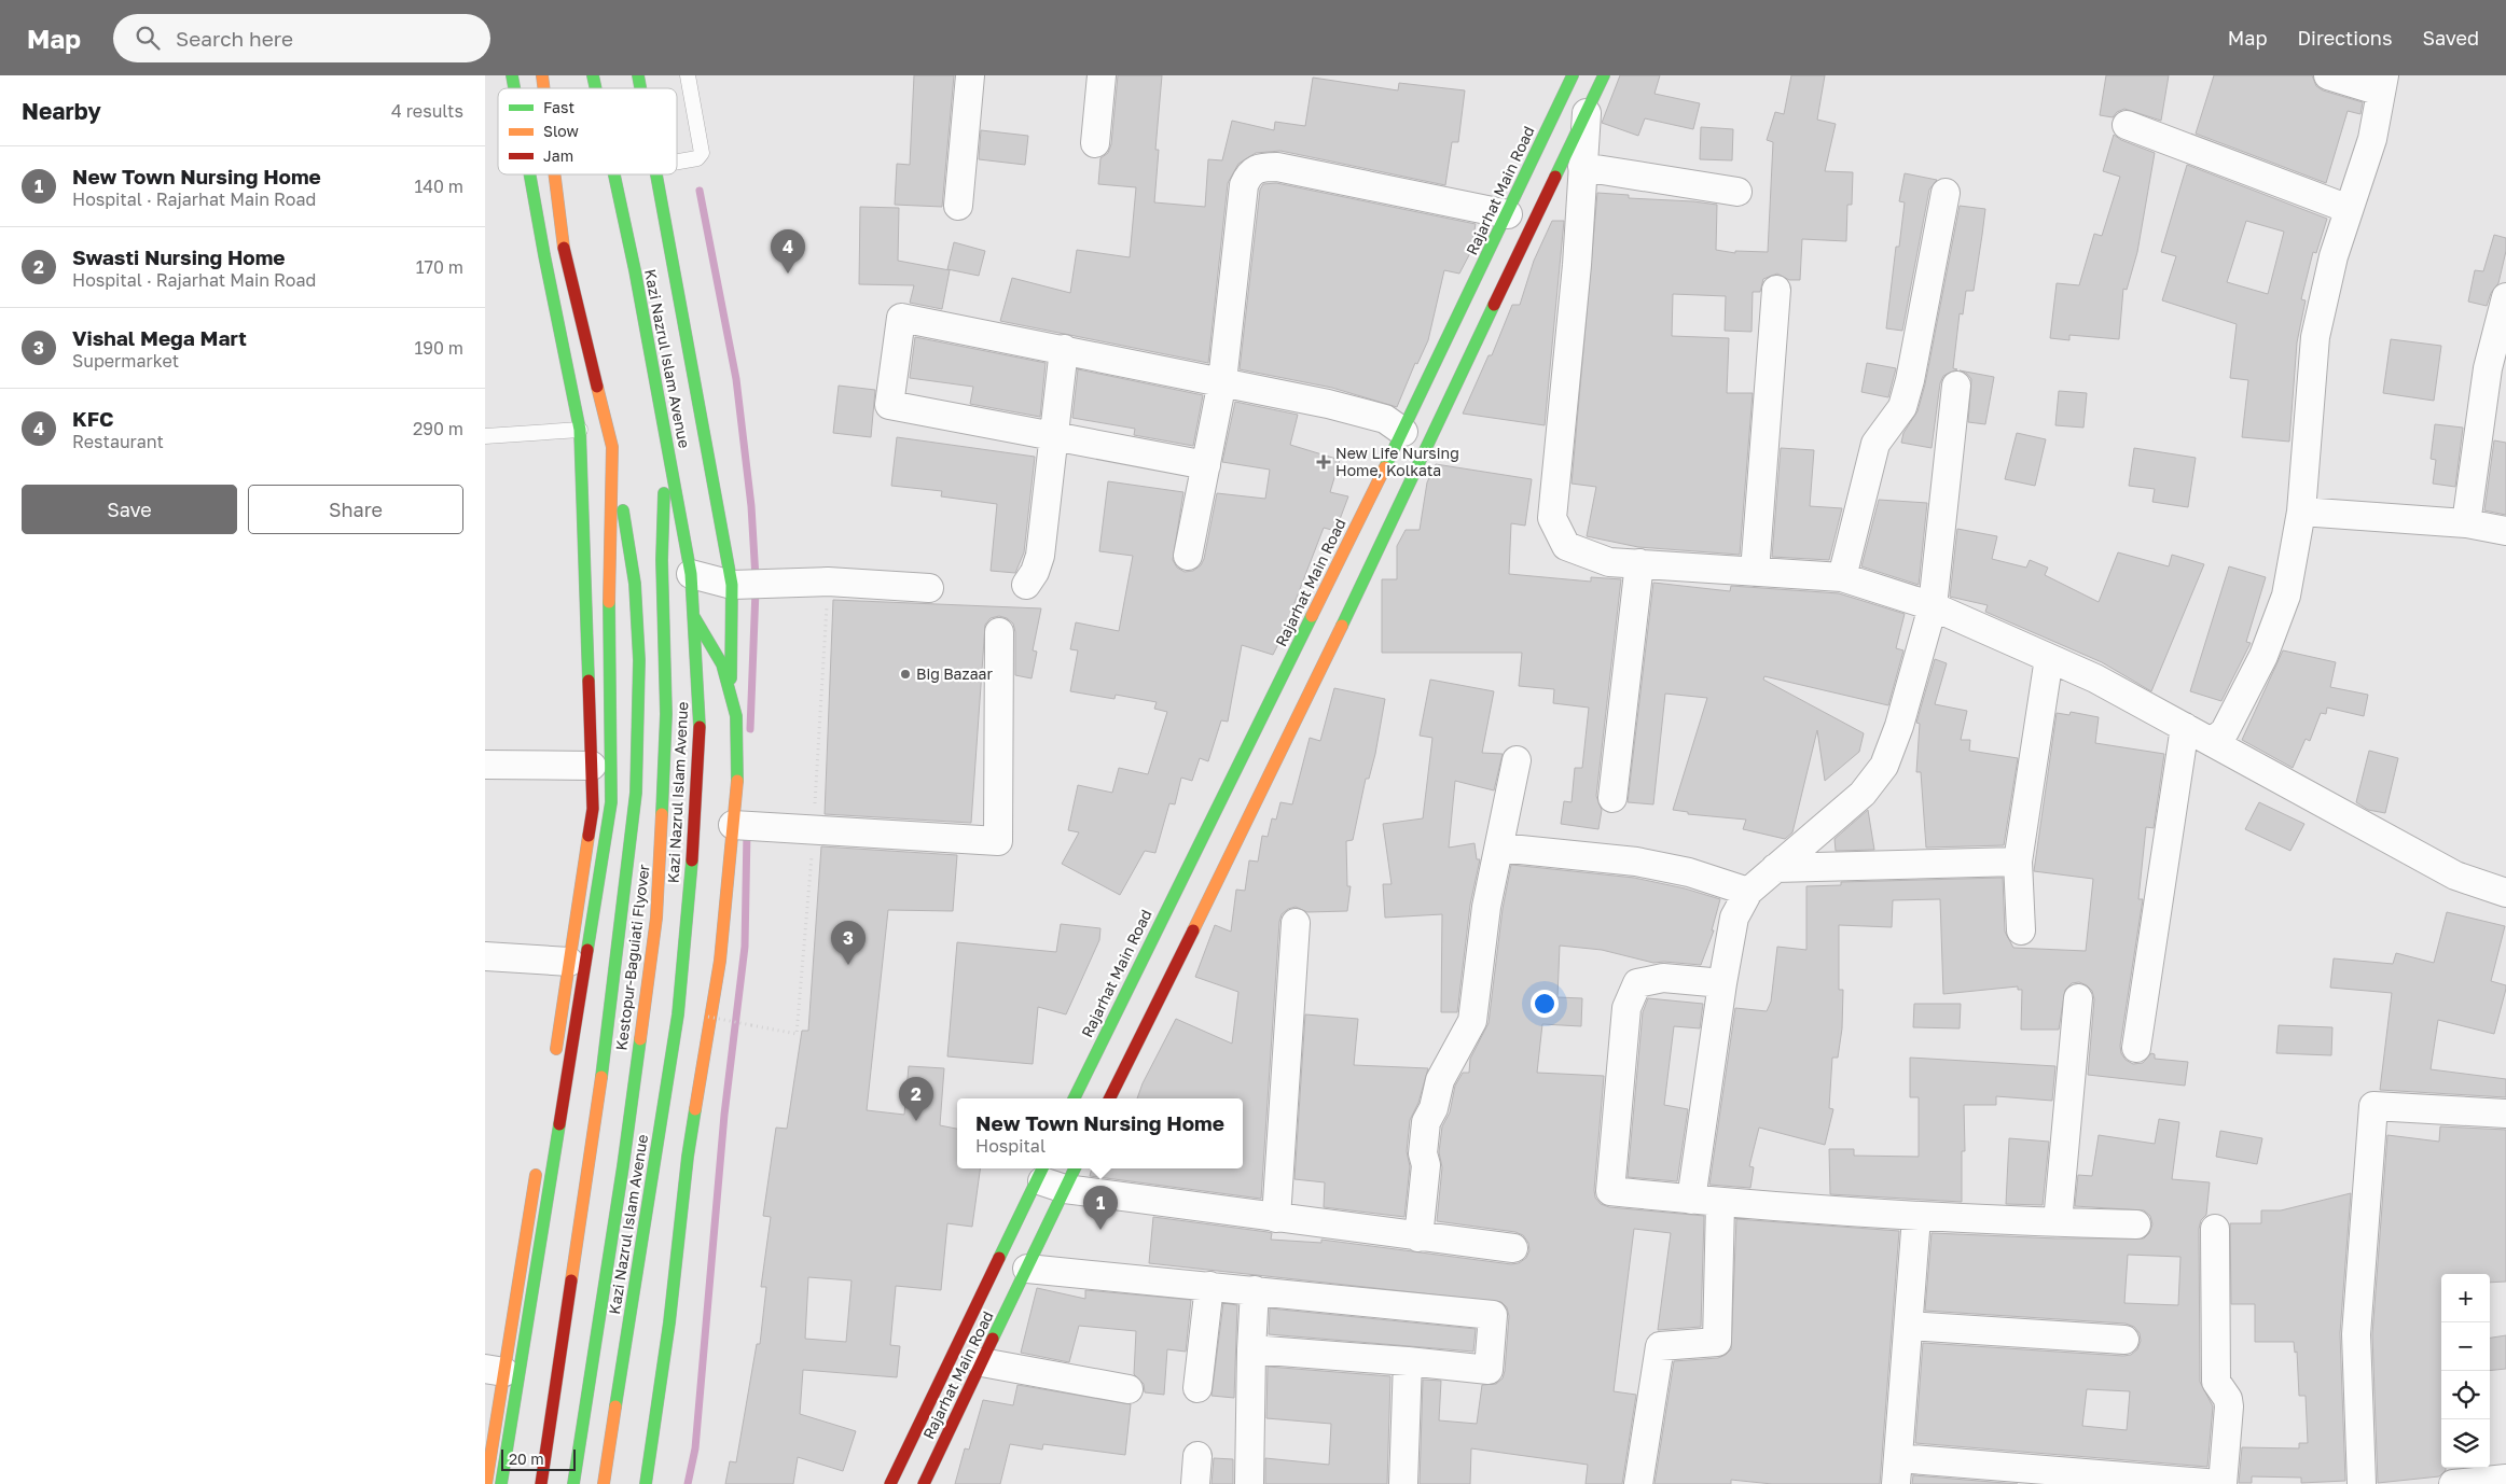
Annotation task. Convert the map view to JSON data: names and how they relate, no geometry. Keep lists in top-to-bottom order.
{
  "streets": {
    "main road": ["Rajarhat Main Road", "Kazi Nazrul Islam Avenue", "Kestopur-Baguiati Flyover"]
  },
  "crossings": [
    ["Kazi Nazrul Islam Avenue", "Kestopur-Baguiati Flyover"]
  ],
  "places": {
    "health": ["New Life Nursing Home, Kolkata"],
    "other": ["Big Bazaar"]
  },
  "legend": ["Fast", "Slow", "Jam"],
  "scale_bar": "20 m",
  "page": {
    "header": "Map",
    "search": "Search here",
    "nav": ["Map", "Directions", "Saved"],
    "heading": ["Nearby", "4 results"],
    "list": [
      {
        "mark": "1",
        "name": "New Town Nursing Home",
        "note": "Hospital · Rajarhat Main Road",
        "value": "140 m"
      },
      {
        "mark": "2",
        "name": "Swasti Nursing Home",
        "note": "Hospital · Rajarhat Main Road",
        "value": "170 m"
      },
      {
        "mark": "3",
        "name": "Vishal Mega Mart",
        "note": "Supermarket",
        "value": "190 m"
      },
      {
        "mark": "4",
        "name": "KFC",
        "note": "Restaurant",
        "value": "290 m"
      }
    ],
    "pins": [
      "4",
      "3",
      "2",
      "1"
    ],
    "buttons": ["Save", "Share"],
    "popup": ["New Town Nursing Home", "Hospital"],
    "map_buttons": ["+", "−"],
    "scale": "20 m"
  }
}
